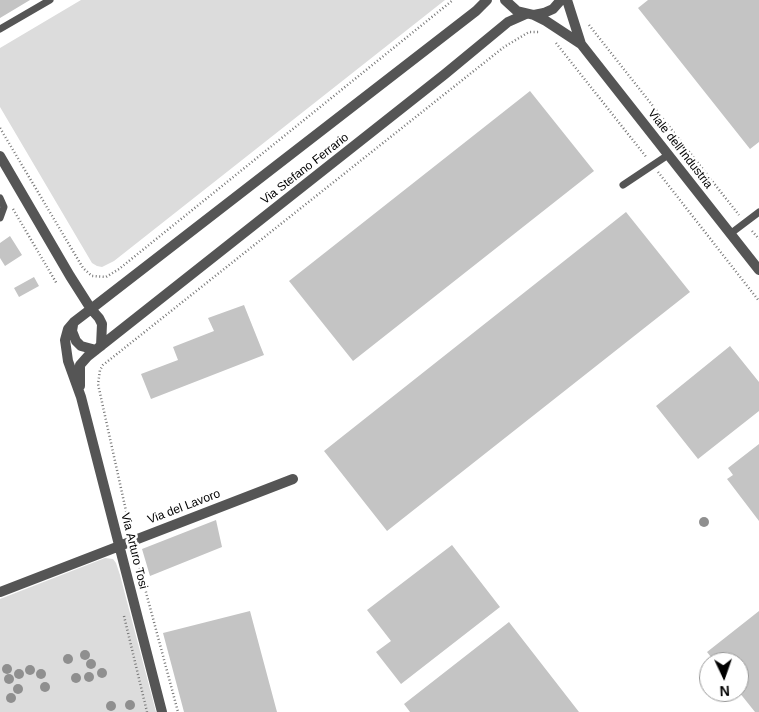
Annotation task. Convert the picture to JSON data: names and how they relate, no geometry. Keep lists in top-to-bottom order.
{
  "streets": {
    "street": [
      "Viale dell'Industria",
      "Via Stefano Ferrario",
      "Via del Lavoro",
      "Via Arturo Tosi"
    ]
  },
  "crossings": [
    ["Via Stefano Ferrario", "Via Arturo Tosi"],
    ["Via del Lavoro", "Via Arturo Tosi"]
  ],
  "north": "bottom"
}
